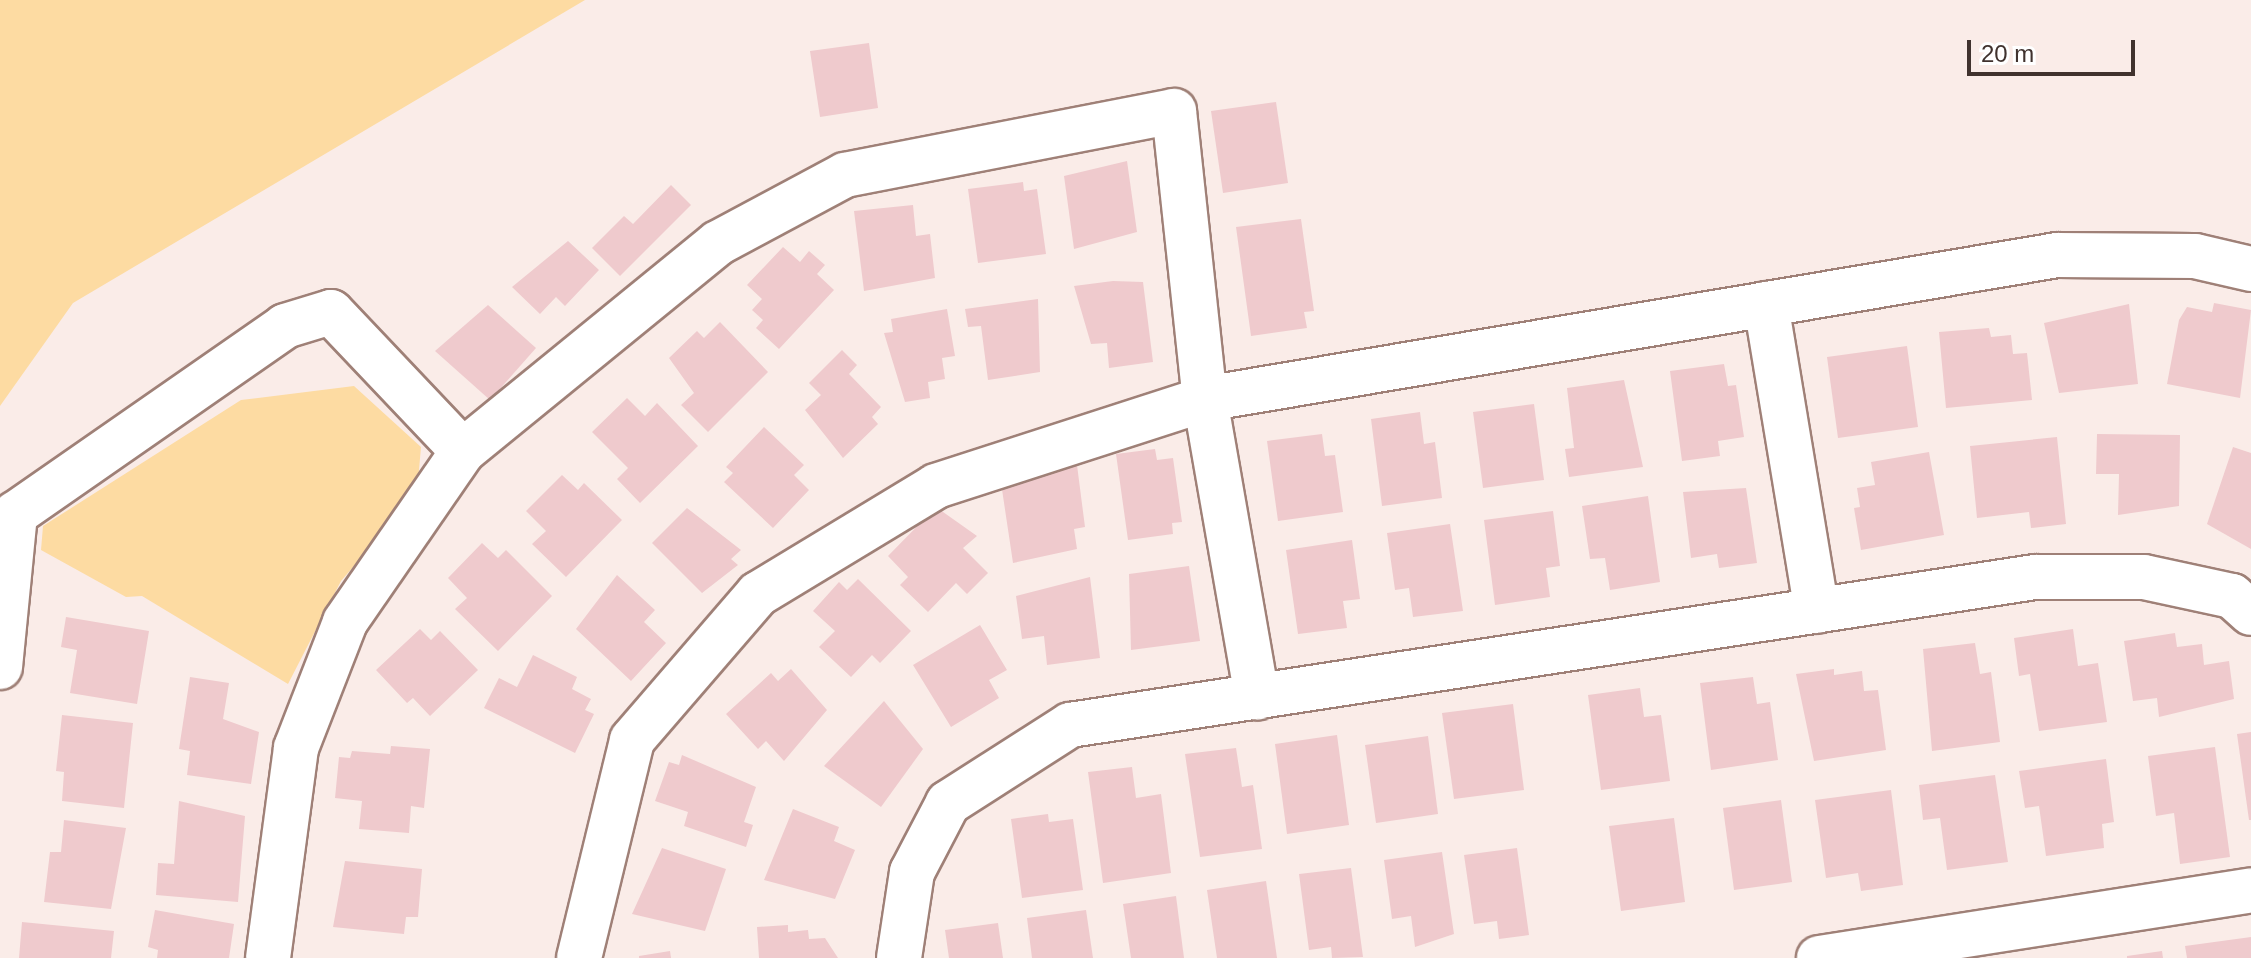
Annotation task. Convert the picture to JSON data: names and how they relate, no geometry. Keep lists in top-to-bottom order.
{
  "scale_bar": "20 m"
}
